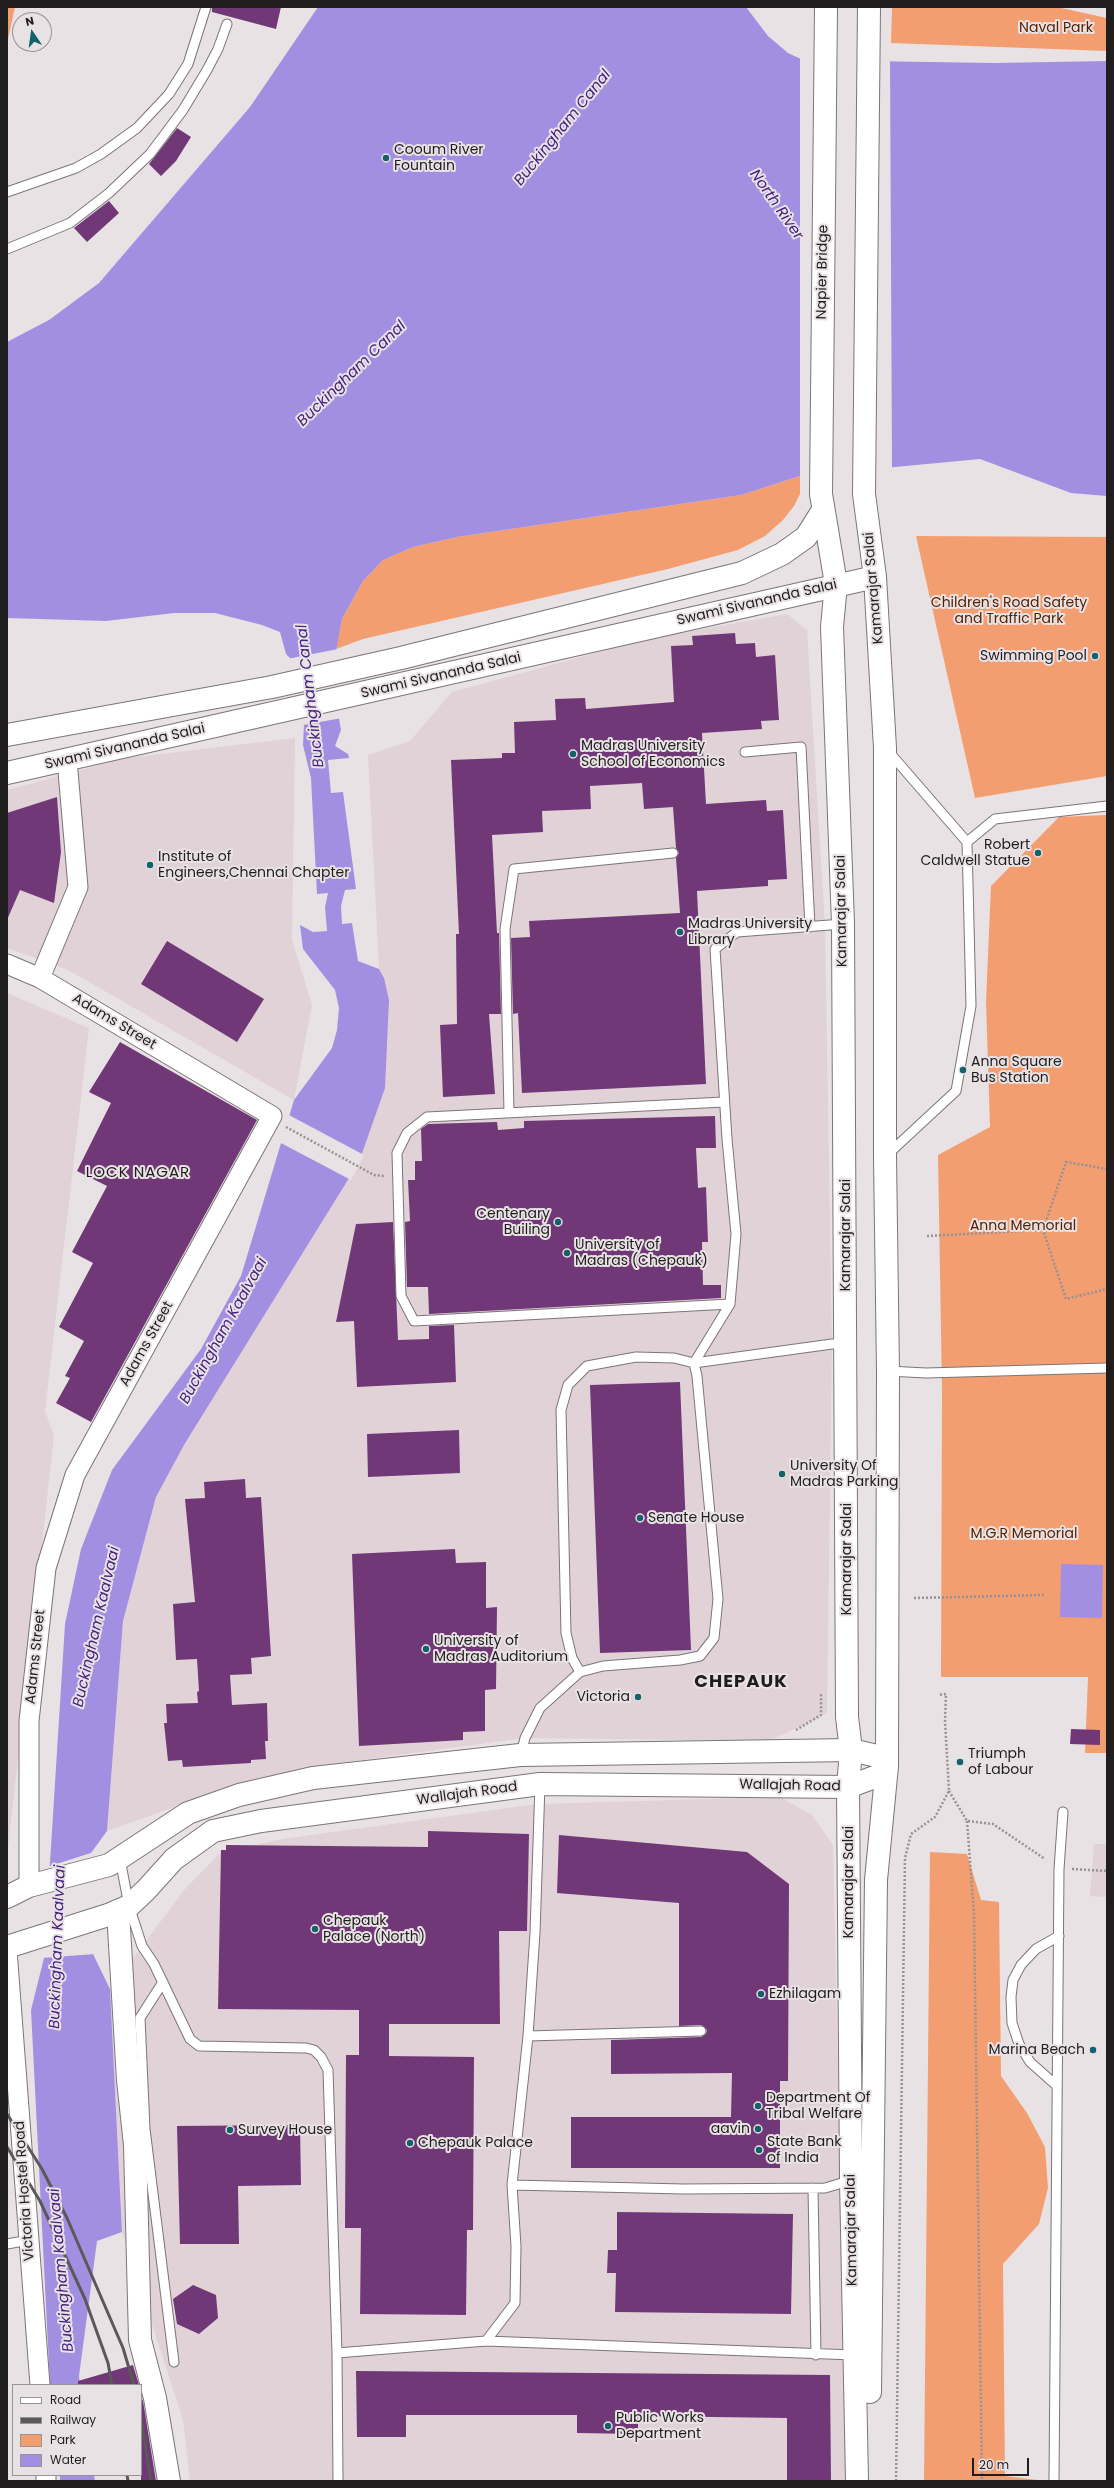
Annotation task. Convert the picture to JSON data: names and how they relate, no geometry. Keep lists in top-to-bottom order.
{
  "streets": {
    "main road": [
      "Napier Bridge",
      "Kamarajar Salai",
      "Swami Sivananda Salai",
      "Wallajah Road"
    ],
    "street": ["Adams Street", "Victoria Hostel Road"]
  },
  "crossings": [
    ["Napier Bridge", "Kamarajar Salai"],
    ["Napier Bridge", "Swami Sivananda Salai"],
    ["Kamarajar Salai", "Swami Sivananda Salai"],
    ["Kamarajar Salai", "Wallajah Road"]
  ],
  "districts": ["LOCK NAGAR", "CHEPAUK"],
  "water": ["Buckingham Canal", "North River", "Buckingham Kaalvaai"],
  "parks": [
    "Naval Park",
    "Children's Road Safety and Traffic Park",
    "Anna Memorial",
    "M.G.R Memorial"
  ],
  "places": [
    "Cooum River Fountain",
    "Swimming Pool",
    "Madras University School of Economics",
    "Robert Caldwell Statue",
    "Institute of Engineers,Chennai Chapter",
    "Madras University Library",
    "Anna Square Bus Station",
    "Centenary Builing",
    "University of Madras (Chepauk)",
    "University Of Madras Parking",
    "Senate House",
    "University of Madras Auditorium",
    "Victoria",
    "Triumph of Labour",
    "Chepauk Palace (North)",
    "Ezhilagam",
    "Marina Beach",
    "Department Of Tribal Welfare",
    "aavin",
    "Survey House",
    "Chepauk Palace",
    "State Bank of India",
    "Public Works Department"
  ],
  "legend": [
    "Road",
    "Railway",
    "Park",
    "Water"
  ],
  "scale_bar": "20 m",
  "north": "top"
}
